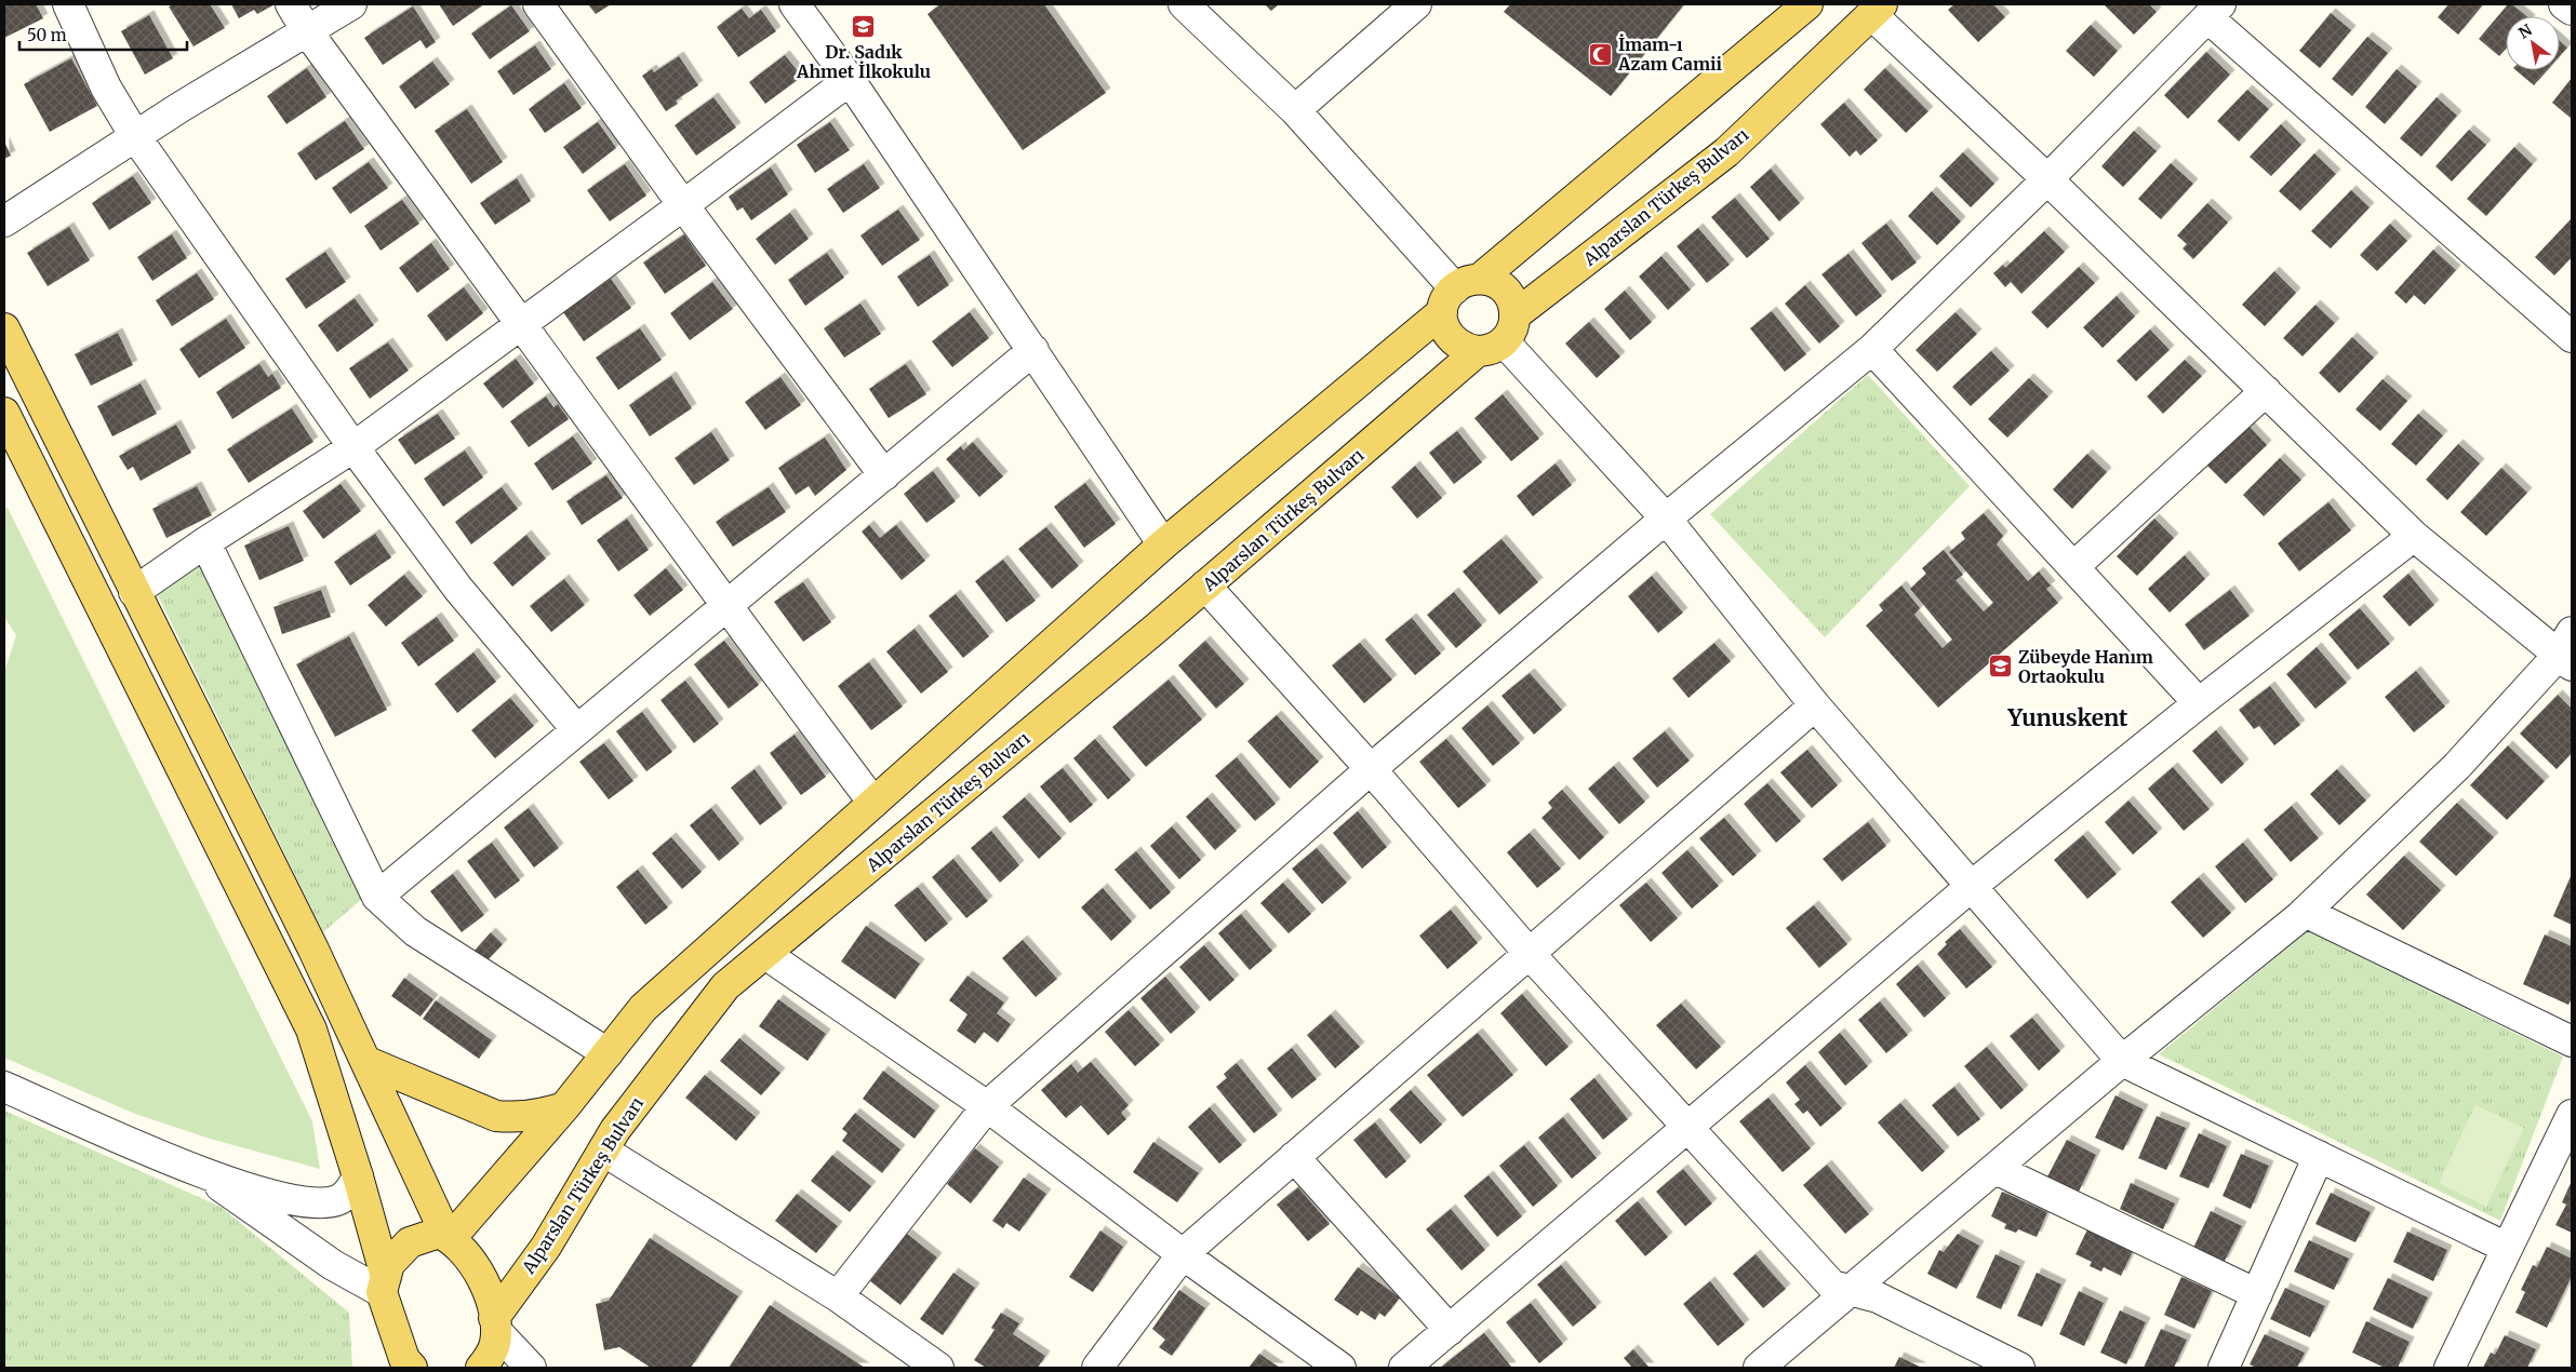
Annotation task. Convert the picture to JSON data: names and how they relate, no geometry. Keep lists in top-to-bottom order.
{
  "streets": {
    "main road": ["Alparslan Türkeş Bulvarı"]
  },
  "districts": ["Yunuskent"],
  "places": {
    "school or university": ["Dr. Sadık Ahmet İlkokulu", "Zübeyde Hanım Ortaokulu"],
    "mosque": ["İmam-ı Azam Camii"]
  },
  "scale_bar": "50 m",
  "north": "top left"
}
